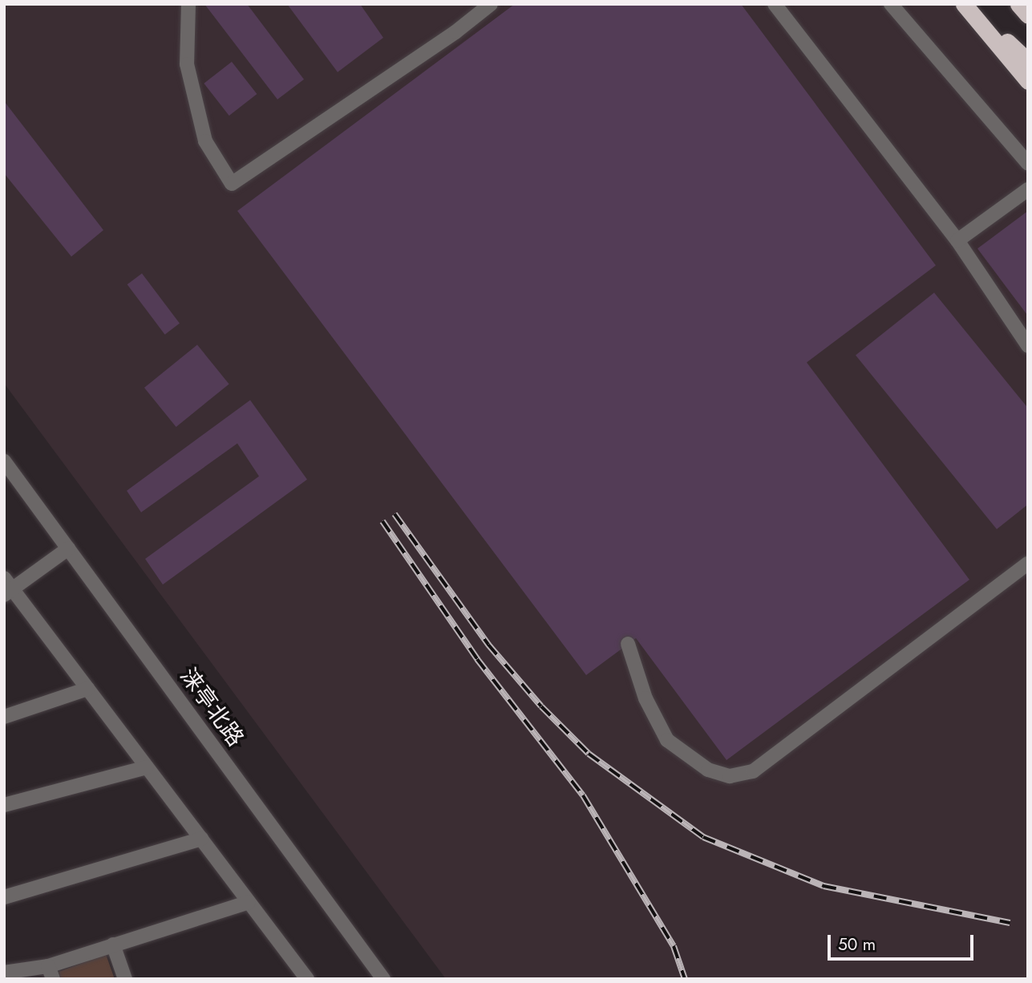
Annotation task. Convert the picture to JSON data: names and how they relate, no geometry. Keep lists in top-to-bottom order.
{
  "streets": {
    "street": ["涞亭北路"]
  },
  "scale_bar": "50 m"
}
